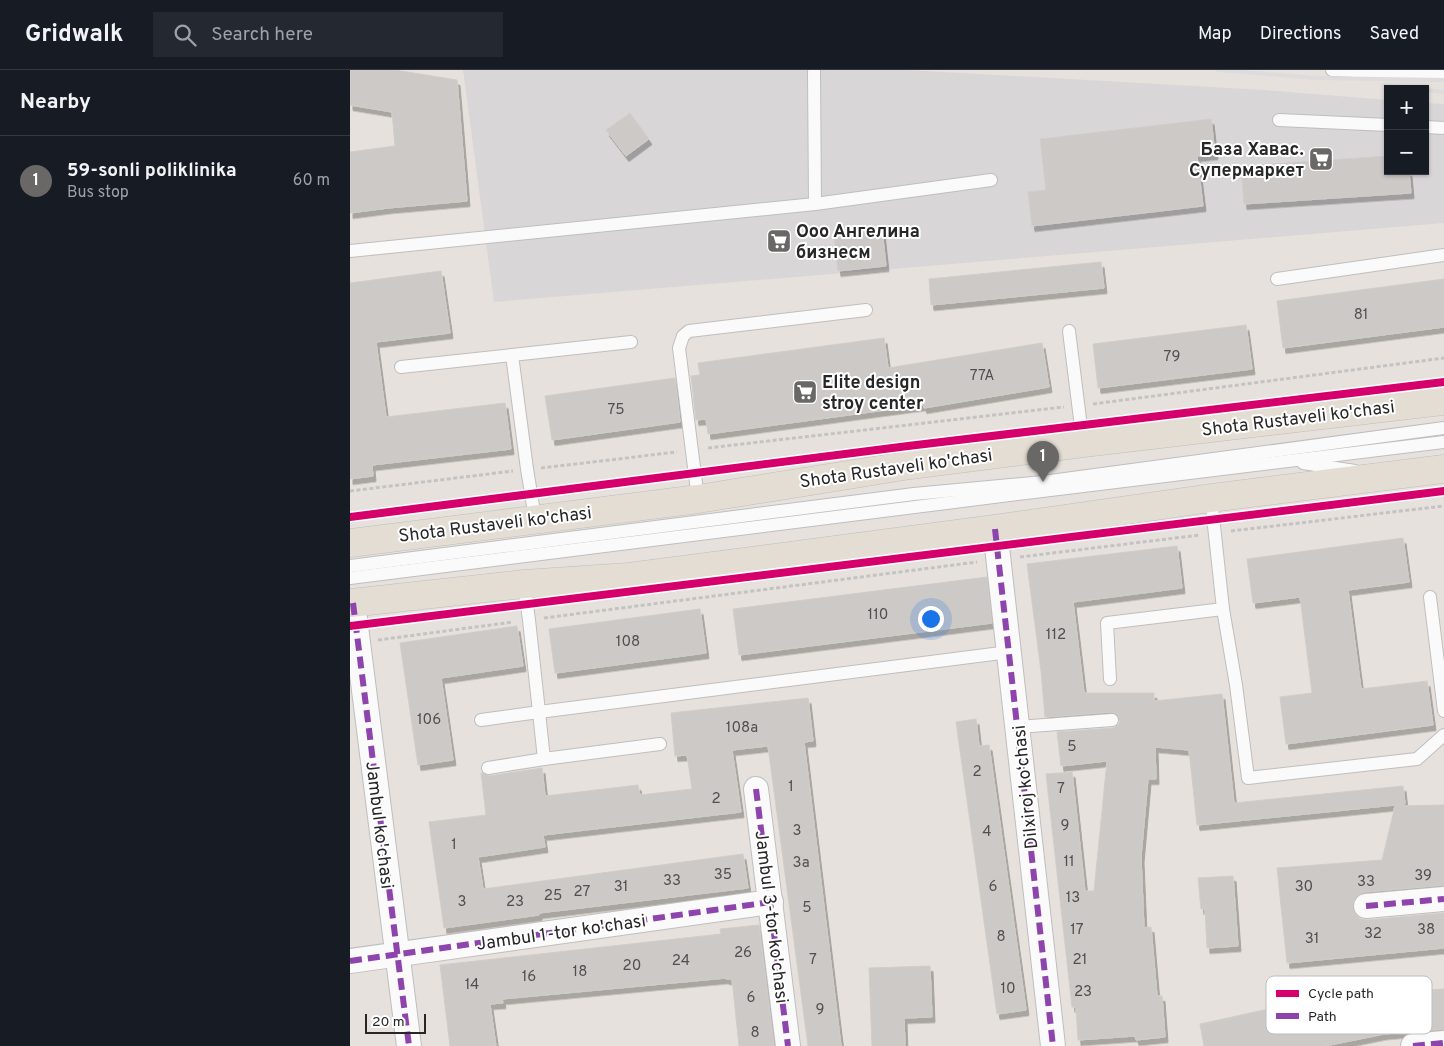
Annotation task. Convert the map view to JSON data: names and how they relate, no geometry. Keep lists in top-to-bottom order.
{
  "streets": {
    "main road": ["Shota Rustaveli ko'chasi"],
    "street": [
      "Dilxiroj ko‘chasi",
      "Jambul ko'chasi",
      "Jambul 3-tor ko'chasi",
      "Jambul 1-tor ko'chasi"
    ]
  },
  "crossings": [
    ["Jambul ko'chasi", "Jambul 1-tor ko'chasi"],
    ["Jambul 3-tor ko'chasi", "Jambul 1-tor ko'chasi"]
  ],
  "places": {
    "supermarket": ["База Хавас. Супермаркет", "Ооо Ангелина бизнесм", "Elite design stroy center"]
  },
  "house_numbers": [
    "81",
    "79",
    "77А",
    "75",
    "110",
    "112",
    "108",
    "106",
    "108a",
    "5",
    "2",
    "1",
    "7",
    "2",
    "9",
    "3",
    "4",
    "1",
    "11",
    "3a",
    "35",
    "39",
    "33",
    "33",
    "31",
    "6",
    "30",
    "27",
    "25",
    "13",
    "3",
    "23",
    "5",
    "17",
    "38",
    "32",
    "8",
    "31",
    "26",
    "7",
    "21",
    "24",
    "20",
    "18",
    "16",
    "14",
    "10",
    "23",
    "6",
    "9",
    "8"
  ],
  "legend": ["Cycle path", "Path"],
  "scale_bar": "20 m",
  "page": {
    "header": "Gridwalk",
    "search": "Search here",
    "nav": ["Map", "Directions", "Saved"],
    "heading": "Nearby",
    "map_buttons": ["+", "−"],
    "list": [
      {
        "mark": "1",
        "name": "59-sonli poliklinika",
        "note": "Bus stop",
        "value": "60 m"
      }
    ],
    "pins": "1",
    "scale": "20 m"
  }
}
